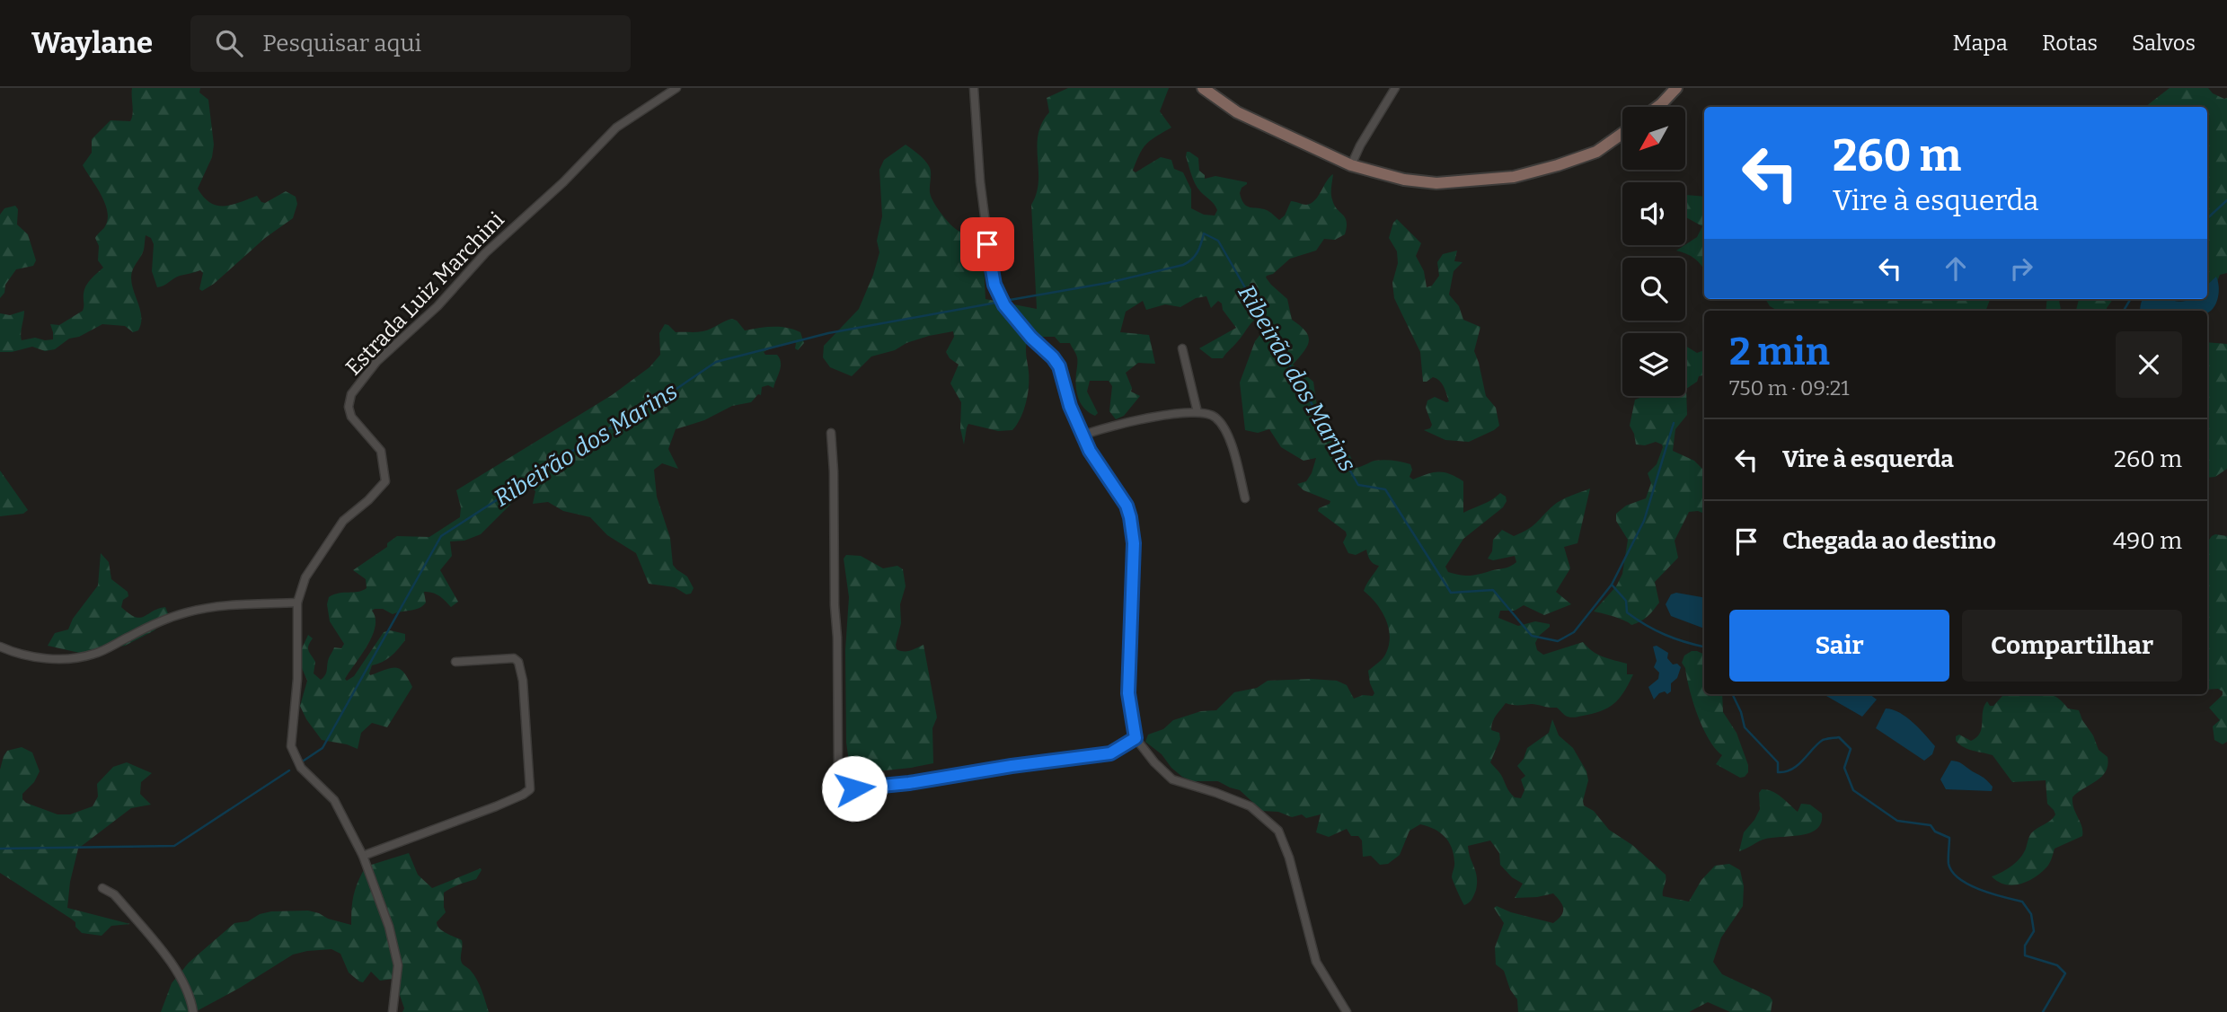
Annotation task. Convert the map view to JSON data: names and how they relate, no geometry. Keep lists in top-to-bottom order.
{
  "streets": {
    "street": ["Estrada Luiz Marchini"]
  },
  "water": ["Ribeirão dos Marins"],
  "north": "bottom left",
  "page": {
    "header": "Waylane",
    "search": "Pesquisar aqui",
    "nav": ["Mapa", "Rotas", "Salvos"],
    "turn": ["260 m", "Vire à esquerda"],
    "heading": ["2 min", "750 m · 09:21"],
    "list": [
      {
        "name": "Vire à esquerda",
        "value": "260 m"
      },
      {
        "name": "Chegada ao destino",
        "value": "490 m"
      }
    ],
    "buttons": ["Sair", "Compartilhar"]
  }
}
